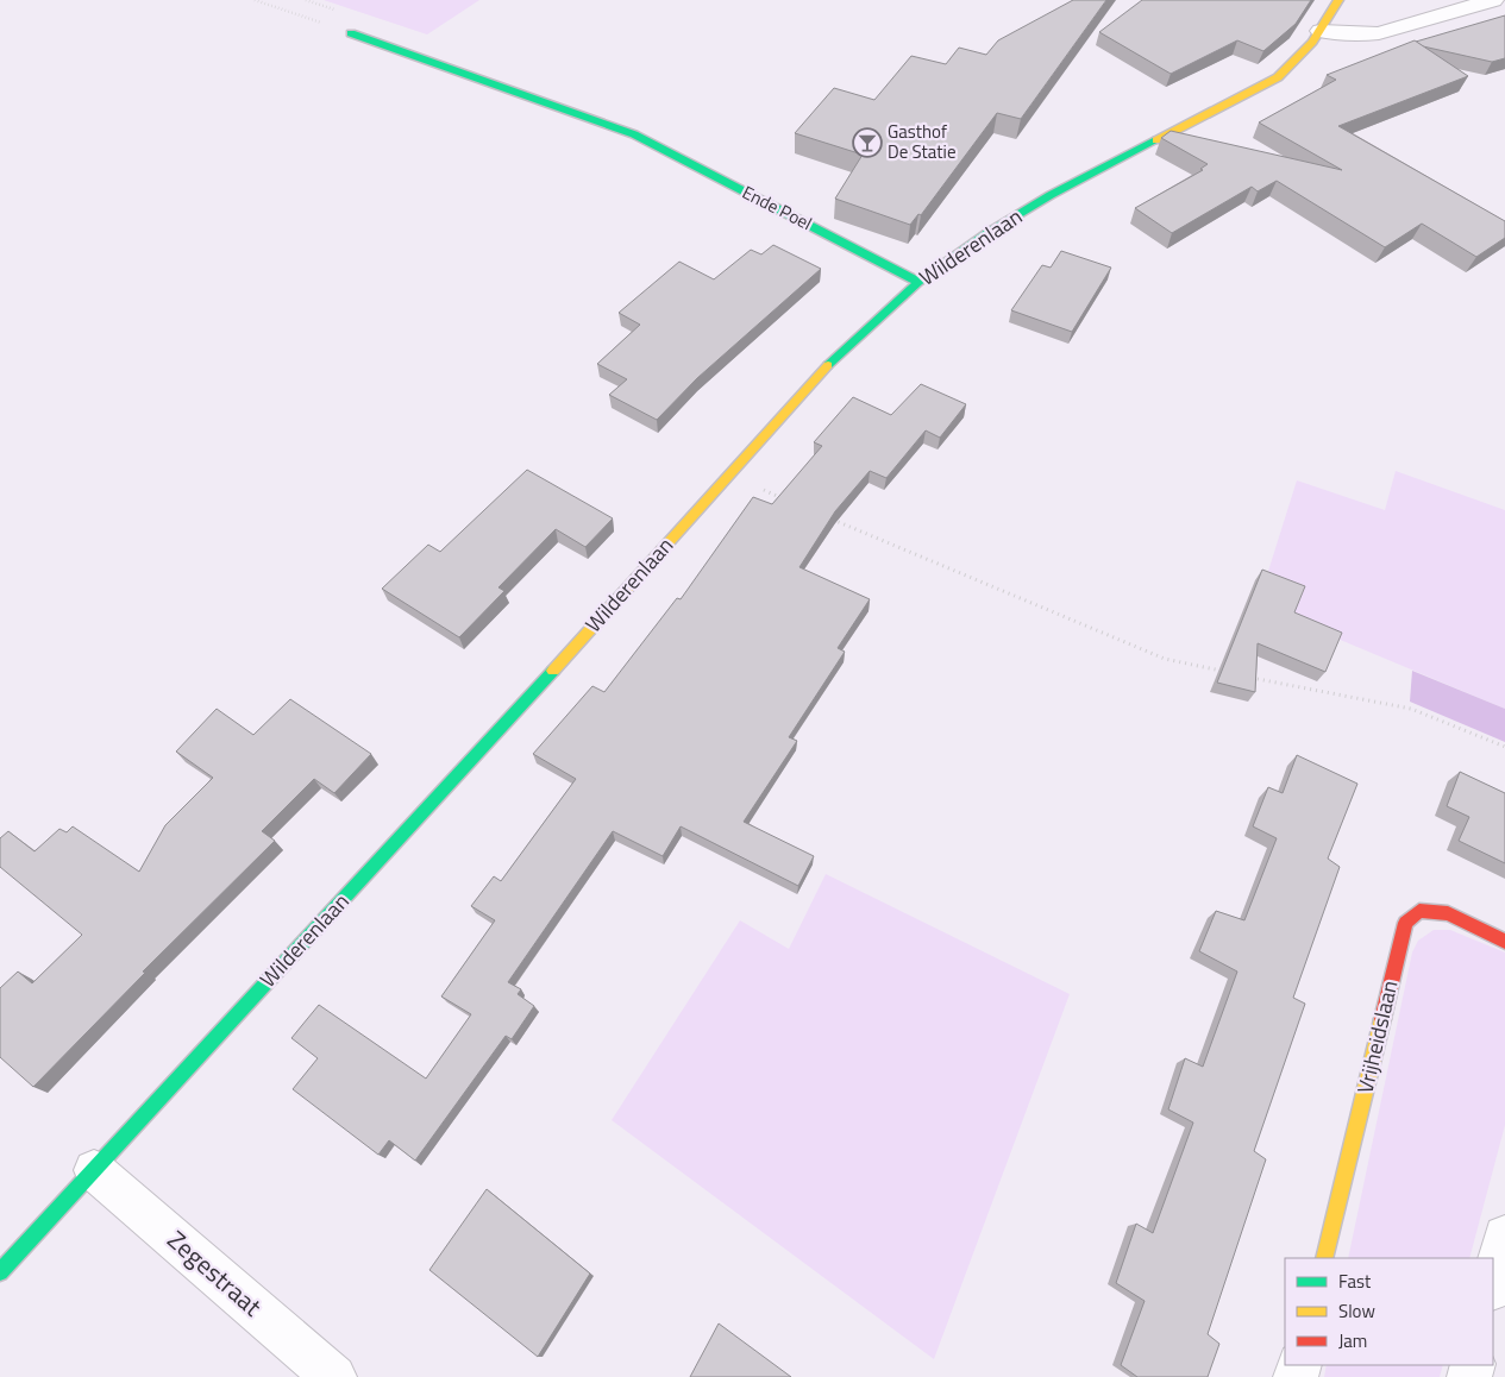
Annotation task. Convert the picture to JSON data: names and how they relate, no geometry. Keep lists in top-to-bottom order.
{
  "streets": {
    "street": [
      "Ende Poel",
      "Wilderenlaan",
      "Vrijheidslaan",
      "Zegestraat"
    ]
  },
  "crossings": [
    ["Ende Poel", "Wilderenlaan"],
    ["Wilderenlaan", "Zegestraat"]
  ],
  "places": {
    "bar": ["Gasthof De Statie"]
  },
  "legend": ["Fast", "Slow", "Jam"]
}
